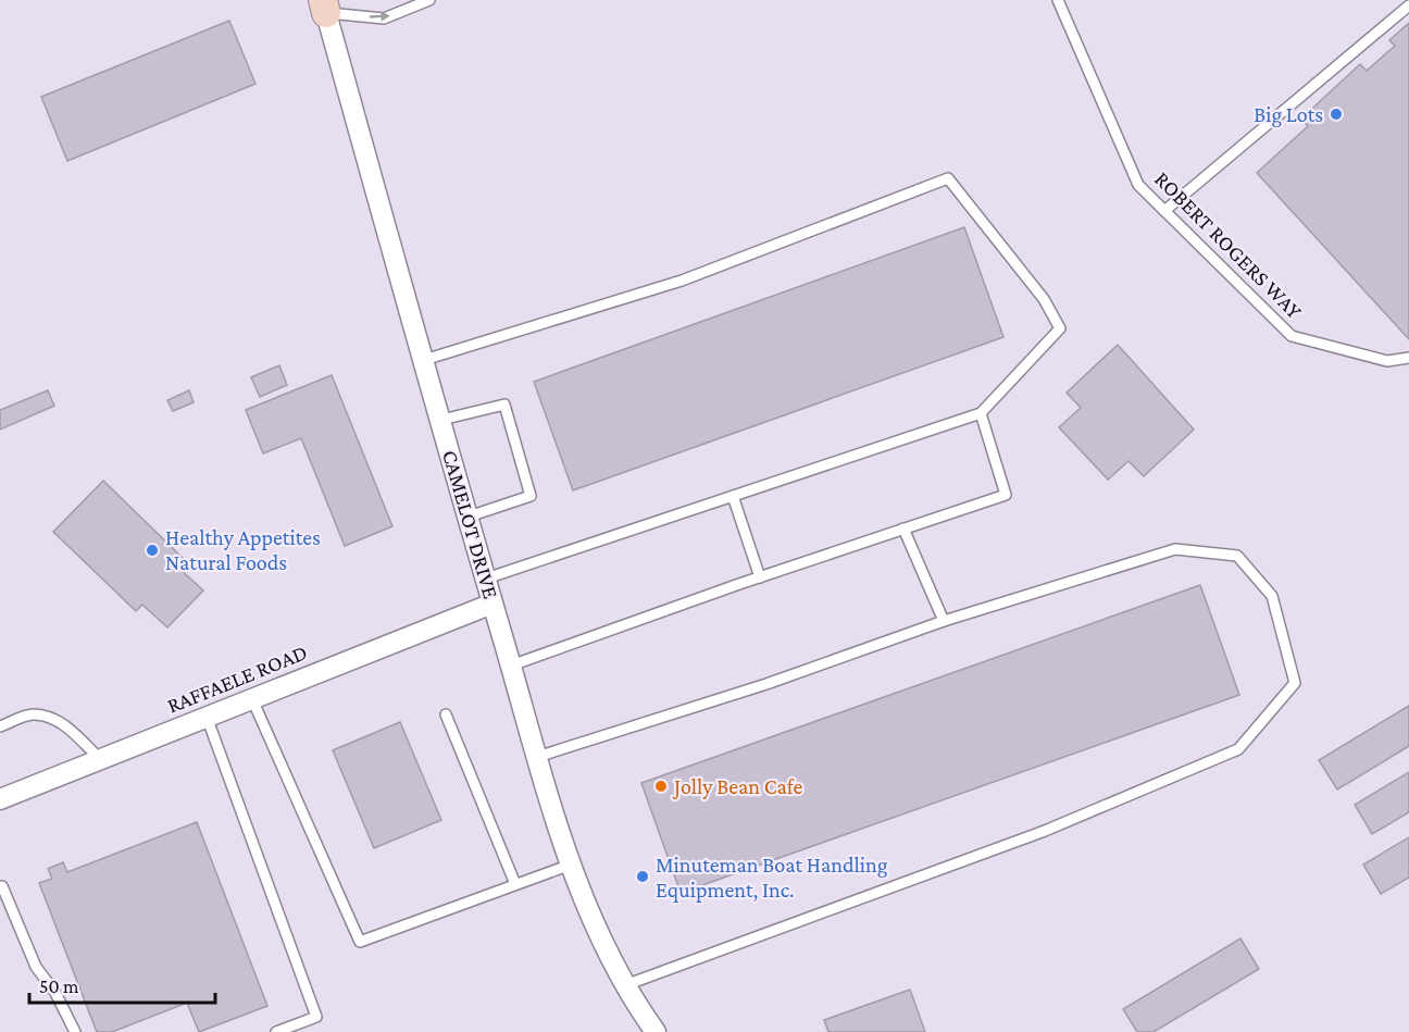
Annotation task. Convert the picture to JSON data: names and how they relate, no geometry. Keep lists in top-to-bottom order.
{
  "streets": {
    "street": ["CAMELOT DRIVE", "RAFFAELE ROAD"],
    "lane": ["ROBERT ROGERS WAY"]
  },
  "crossings": [
    ["CAMELOT DRIVE", "RAFFAELE ROAD"]
  ],
  "places": [
    "Big Lots",
    "Healthy Appetites Natural Foods",
    "Jolly Bean Cafe",
    "Minuteman Boat Handling Equipment, Inc."
  ],
  "scale_bar": "50 m"
}
